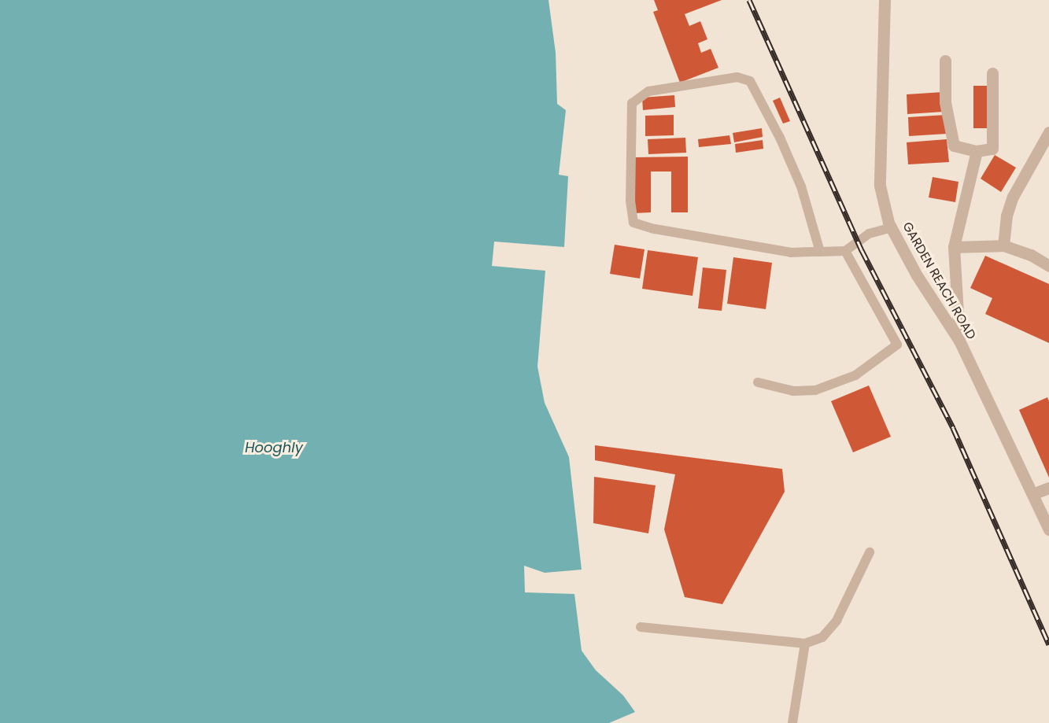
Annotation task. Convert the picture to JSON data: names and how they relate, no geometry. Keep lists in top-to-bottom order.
{
  "streets": {
    "street": ["GARDEN REACH ROAD"]
  },
  "water": ["Hooghly"]
}
